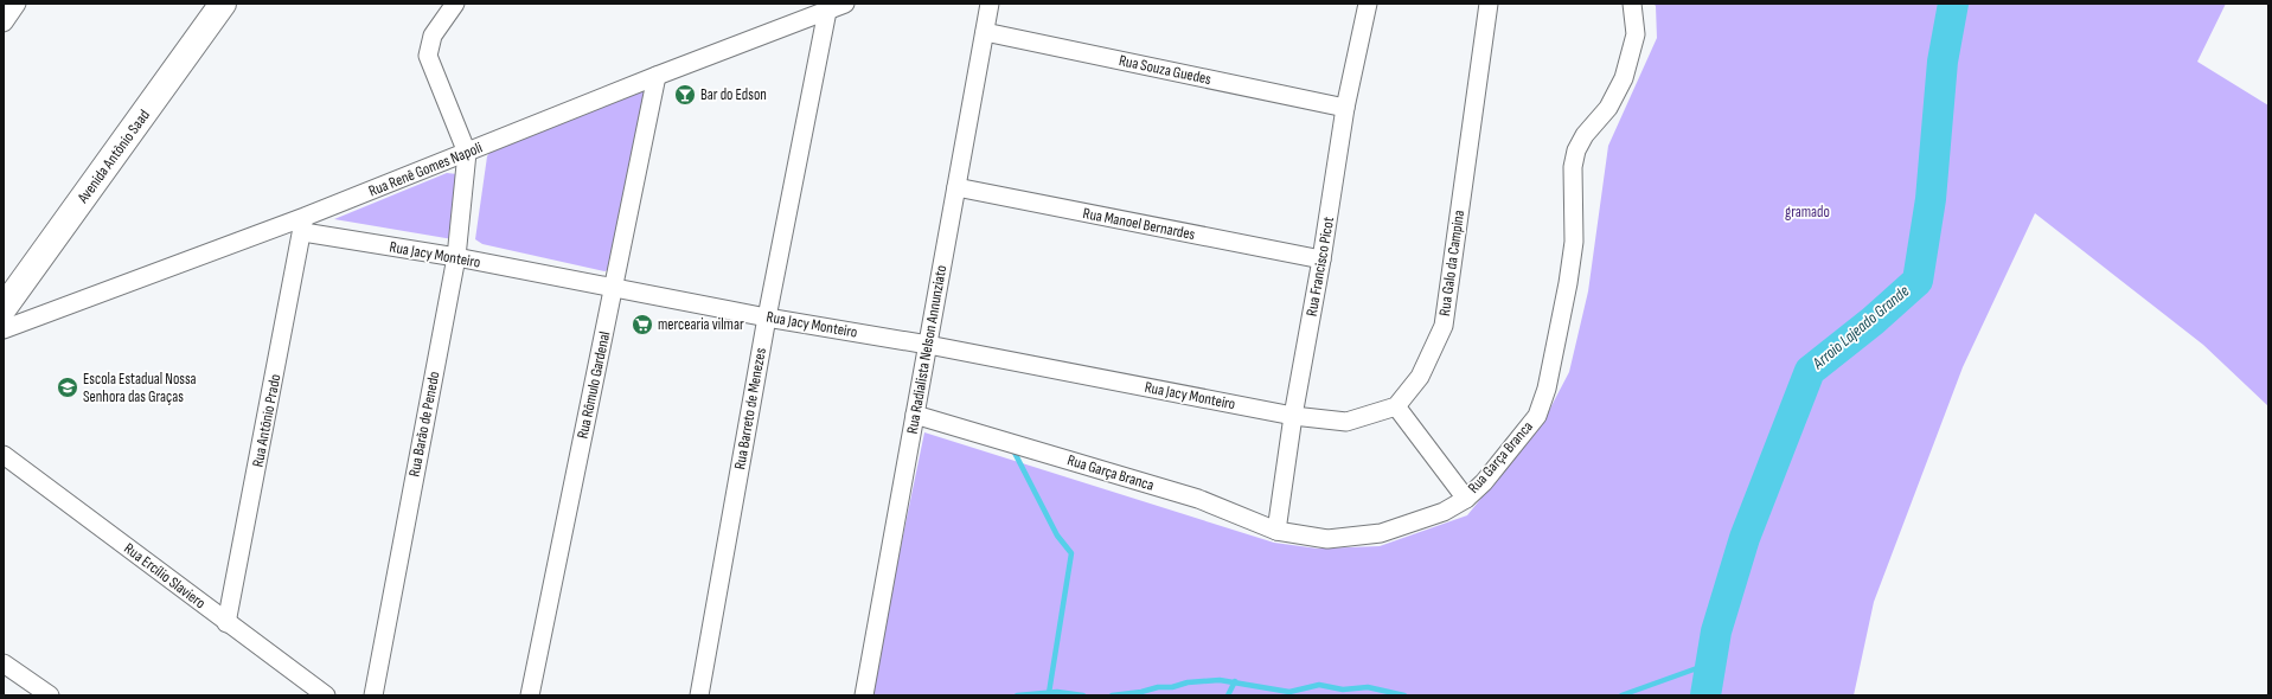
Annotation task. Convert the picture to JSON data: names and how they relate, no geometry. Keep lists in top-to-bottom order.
{
  "streets": {
    "main road": ["Avenida Antônio Saad"],
    "street": [
      "Rua Souza Guedes",
      "Rua Renê Gomes Napoli",
      "Rua Manoel Bernardes",
      "Rua Jacy Monteiro",
      "Rua Galo da Campina",
      "Rua Francisco Picot",
      "Rua Radialista Nelson Annunziato",
      "Rua Rômulo Gardenal",
      "Rua Barreto de Menezes",
      "Rua Antônio Prado",
      "Rua Barão de Penedo",
      "Rua Garça Branca",
      "Rua Ercílio Slaviero"
    ]
  },
  "crossings": [
    ["Rua Souza Guedes", "Rua Francisco Picot"],
    ["Rua Souza Guedes", "Rua Radialista Nelson Annunziato"],
    ["Rua Renê Gomes Napoli", "Rua Jacy Monteiro"],
    ["Rua Renê Gomes Napoli", "Rua Rômulo Gardenal"],
    ["Rua Renê Gomes Napoli", "Rua Barreto de Menezes"],
    ["Rua Renê Gomes Napoli", "Rua Antônio Prado"],
    ["Rua Renê Gomes Napoli", "Rua Barão de Penedo"],
    ["Rua Manoel Bernardes", "Rua Francisco Picot"],
    ["Rua Manoel Bernardes", "Rua Radialista Nelson Annunziato"],
    ["Rua Jacy Monteiro", "Rua Francisco Picot"],
    ["Rua Jacy Monteiro", "Rua Radialista Nelson Annunziato"],
    ["Rua Jacy Monteiro", "Rua Rômulo Gardenal"],
    ["Rua Jacy Monteiro", "Rua Barreto de Menezes"],
    ["Rua Jacy Monteiro", "Rua Antônio Prado"],
    ["Rua Jacy Monteiro", "Rua Barão de Penedo"],
    ["Rua Francisco Picot", "Rua Garça Branca"],
    ["Rua Radialista Nelson Annunziato", "Rua Garça Branca"],
    ["Rua Antônio Prado", "Rua Ercílio Slaviero"]
  ],
  "water": ["Arroio Lajeado Grande"],
  "parks": ["gramado"],
  "places": {
    "bar": ["Bar do Edson"],
    "supermarket": ["mercearia vilmar"],
    "school or university": ["Escola Estadual Nossa Senhora das Graças"]
  }
}
